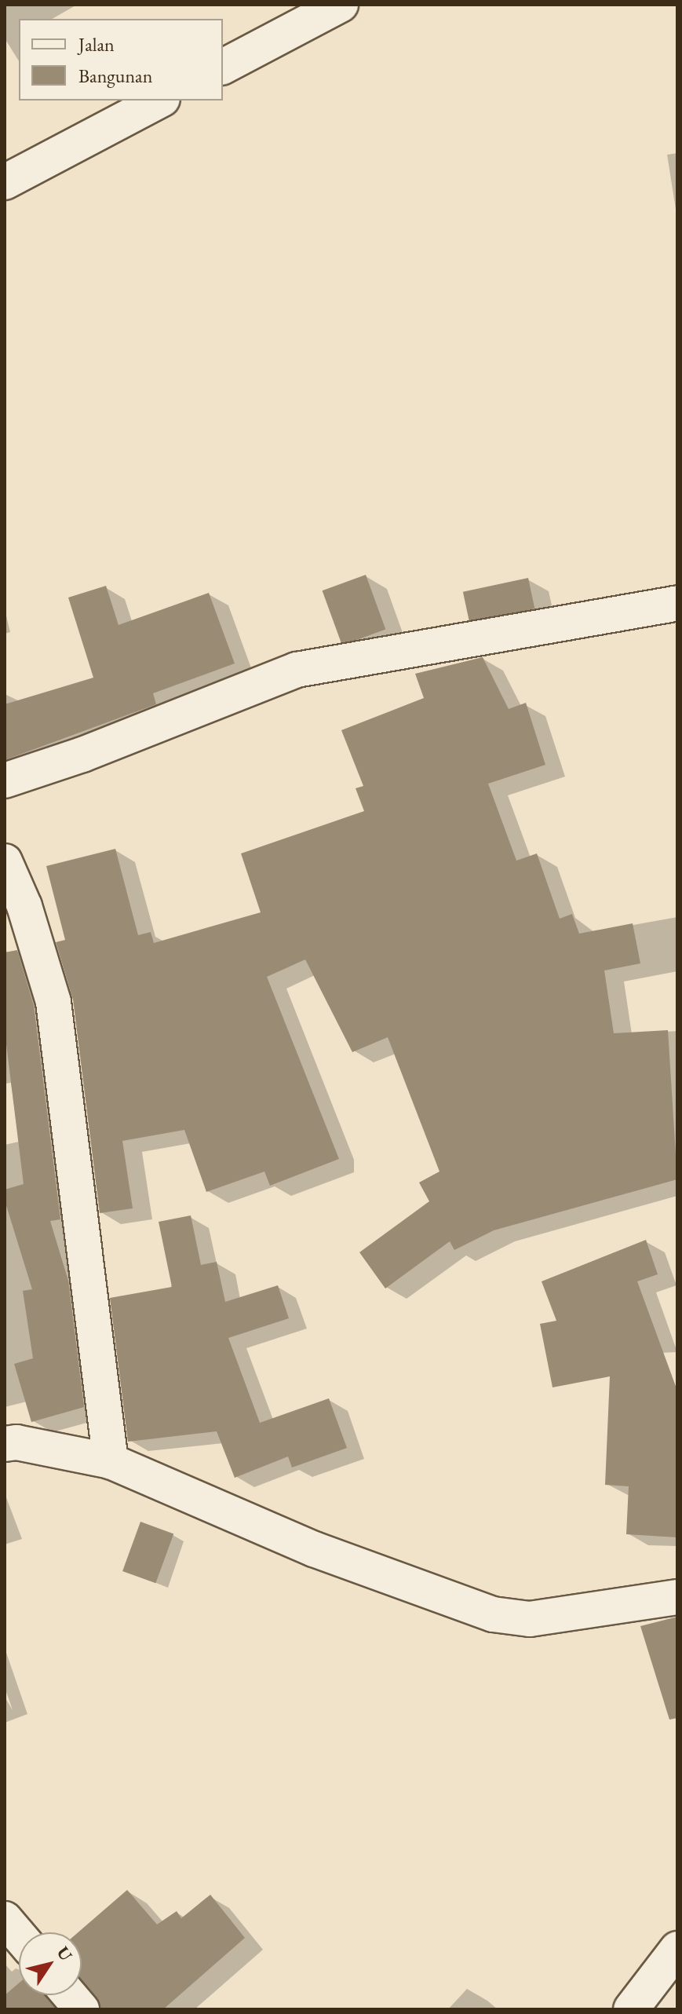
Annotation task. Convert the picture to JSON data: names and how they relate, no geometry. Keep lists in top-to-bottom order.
{
  "legend": ["Jalan", "Bangunan"],
  "north": "top right"
}
